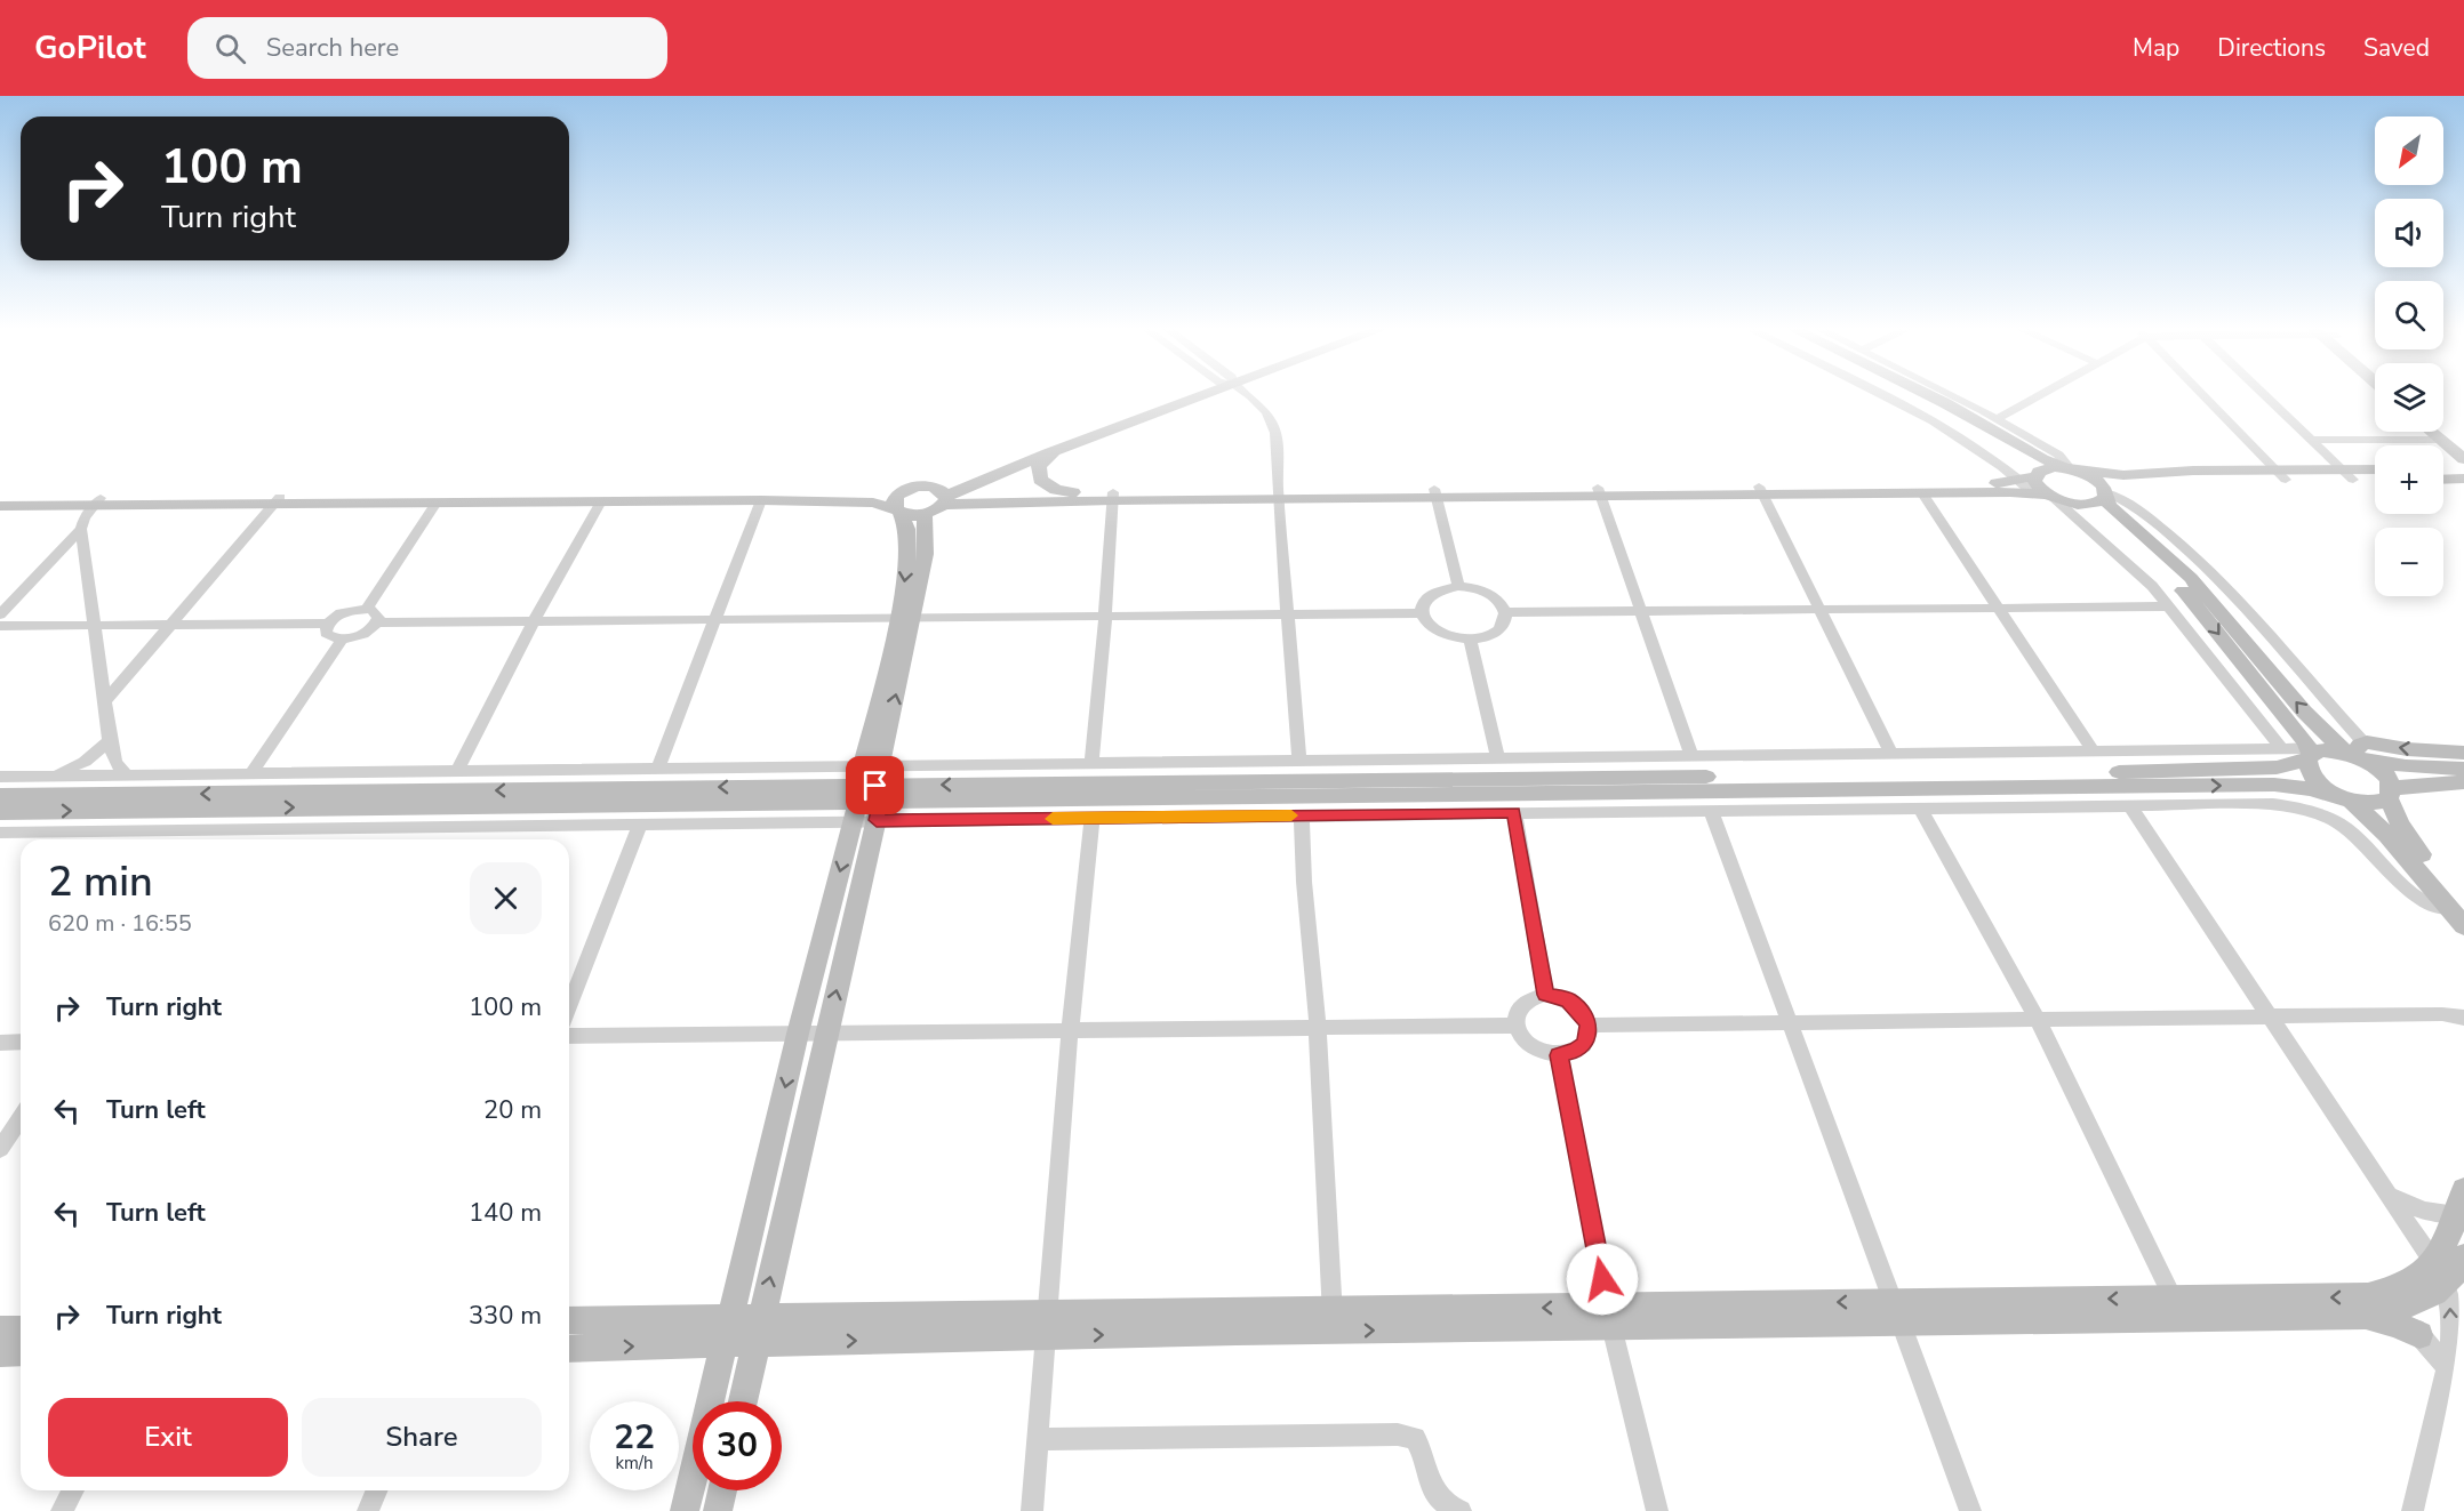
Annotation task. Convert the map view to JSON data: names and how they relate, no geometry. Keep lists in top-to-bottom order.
{
  "north": "bottom left",
  "page": {
    "header": "GoPilot",
    "search": "Search here",
    "nav": ["Map", "Directions", "Saved"],
    "map_buttons": ["+", "−"],
    "turn": ["100 m", "Turn right"],
    "heading": ["2 min", "620 m · 16:55"],
    "list": [
      {
        "name": "Turn right",
        "value": "100 m"
      },
      {
        "name": "Turn left",
        "value": "20 m"
      },
      {
        "name": "Turn left",
        "value": "140 m"
      },
      {
        "name": "Turn right",
        "value": "330 m"
      }
    ],
    "buttons": ["Exit", "Share"],
    "speed": "22 km/h",
    "limit": "30"
  }
}
